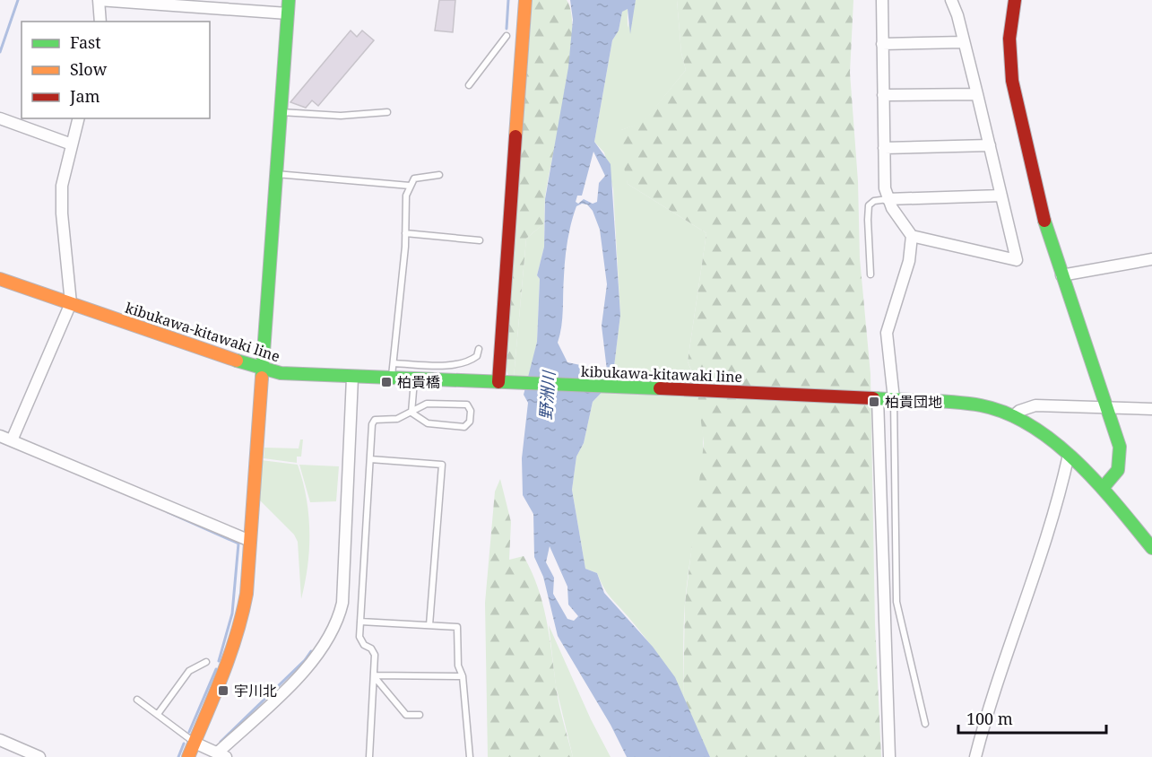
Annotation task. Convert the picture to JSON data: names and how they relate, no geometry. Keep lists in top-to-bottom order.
{
  "streets": {
    "street": ["kibukawa-kitawaki line"]
  },
  "water": ["野洲川"],
  "places": {
    "transit": ["柏貴橋", "柏貴団地", "宇川北"]
  },
  "legend": ["Fast", "Slow", "Jam"],
  "scale_bar": "100 m"
}
